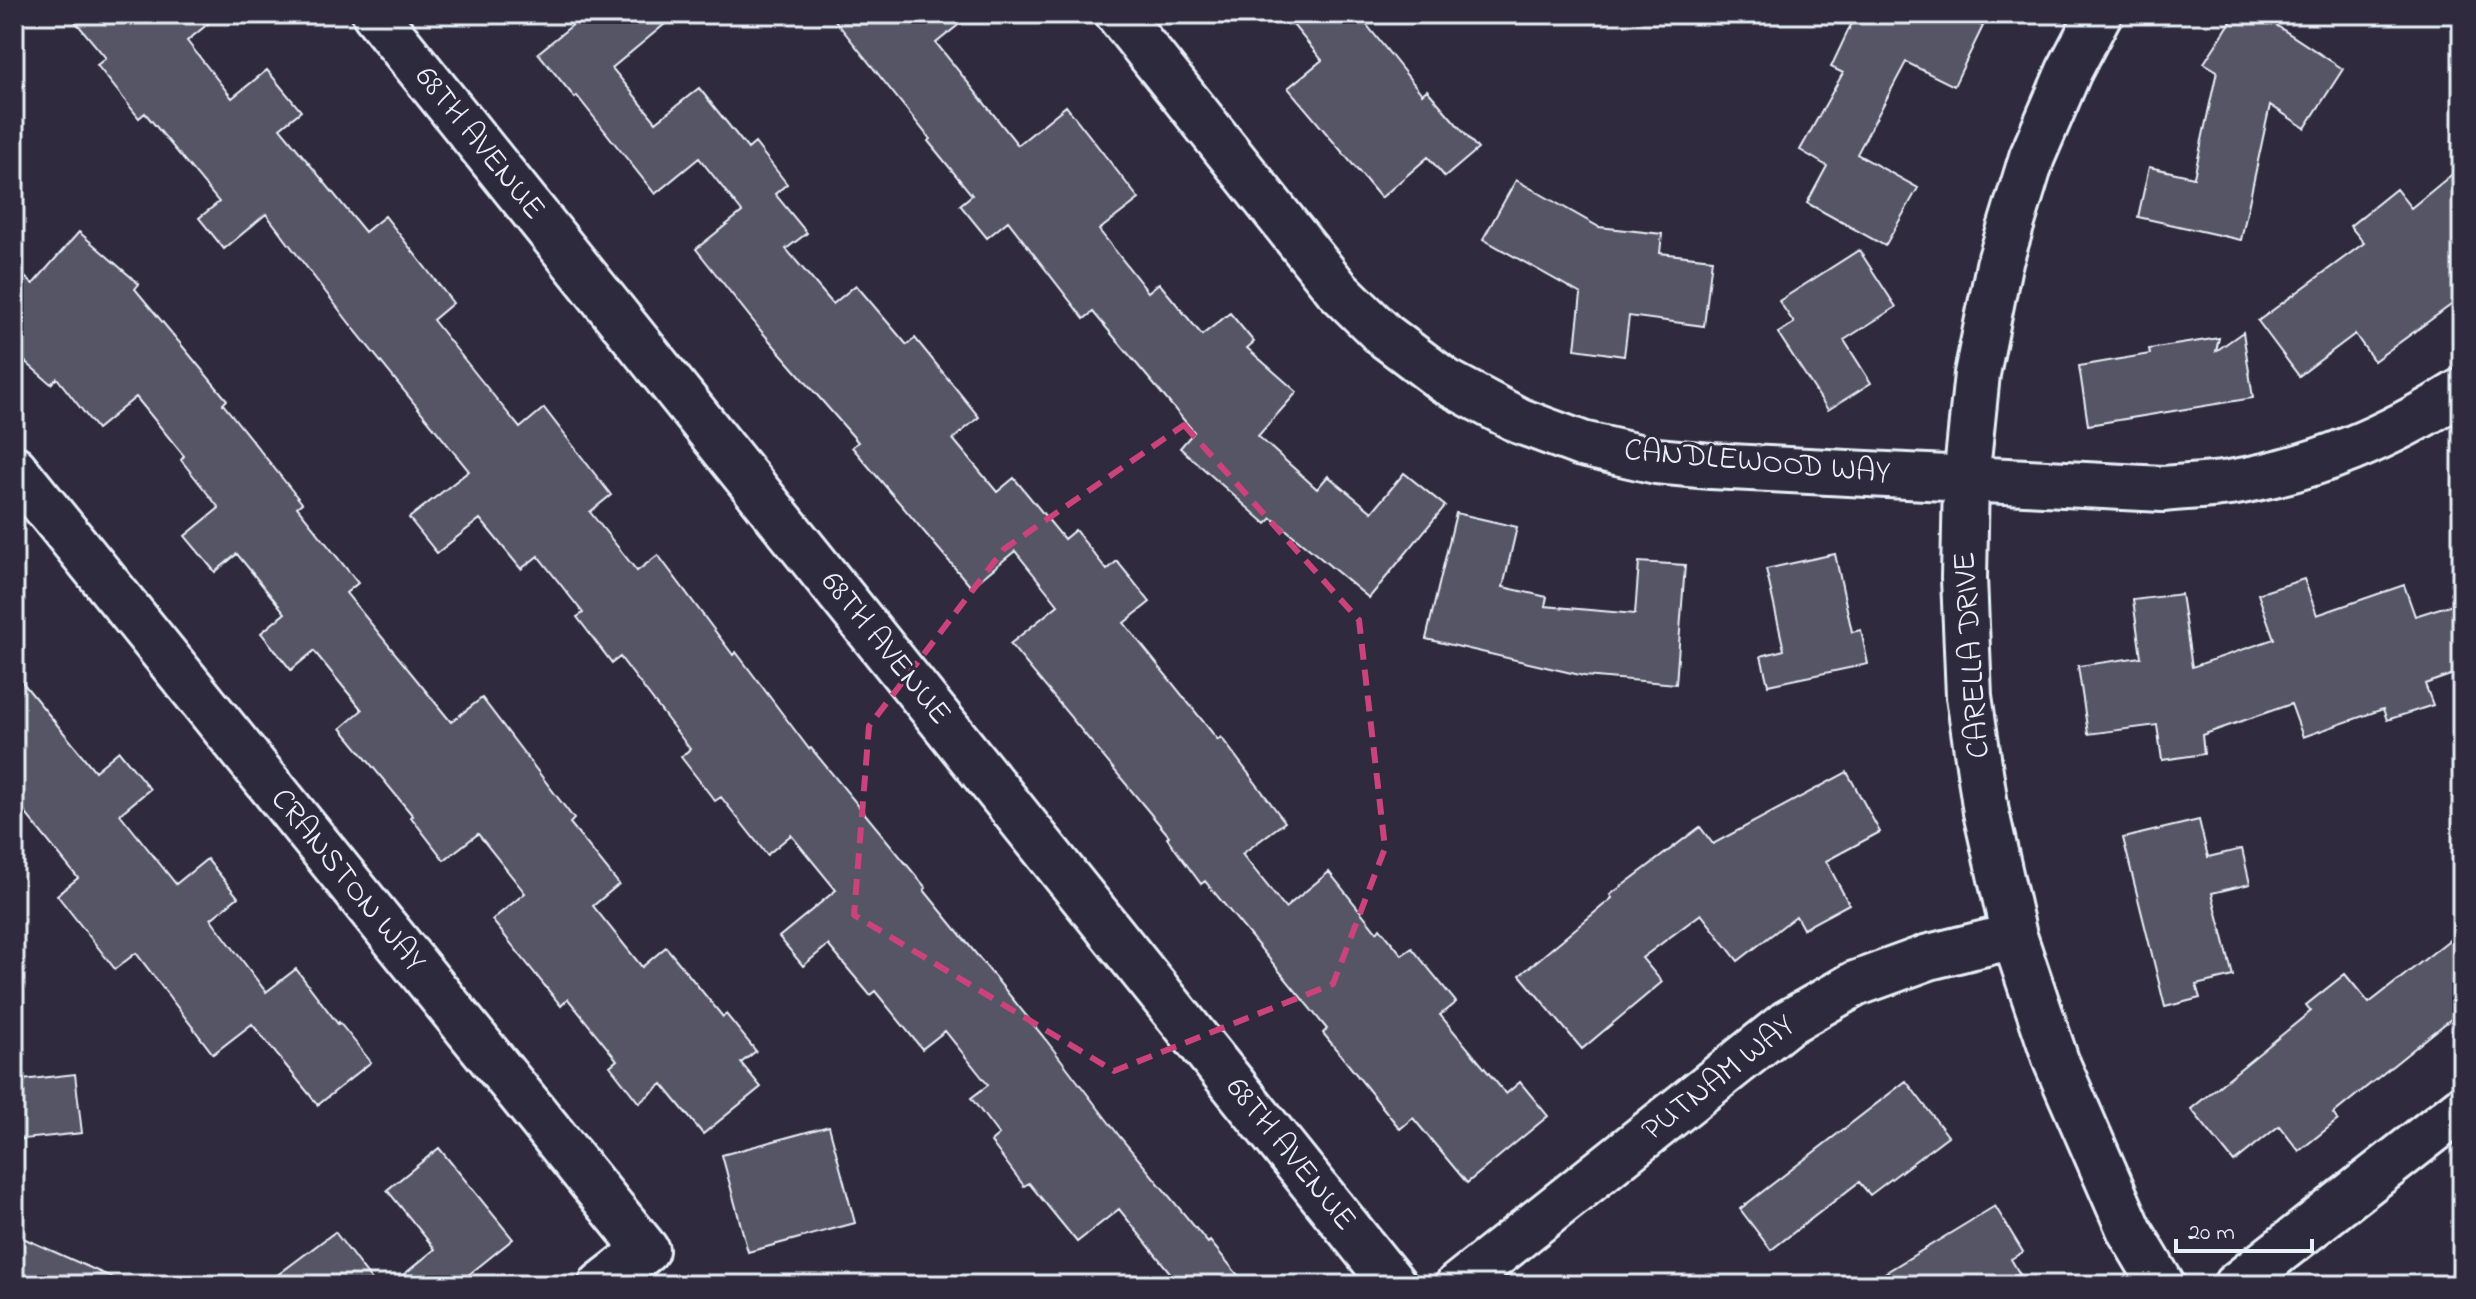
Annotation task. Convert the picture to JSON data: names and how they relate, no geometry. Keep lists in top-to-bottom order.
{
  "streets": {
    "street": [
      "68TH AVENUE",
      "CANDLEWOOD WAY",
      "CARELLA DRIVE",
      "CRANSTON WAY",
      "PUTNAM WAY"
    ]
  },
  "crossings": [
    ["CANDLEWOOD WAY", "CARELLA DRIVE"],
    ["CARELLA DRIVE", "PUTNAM WAY"]
  ],
  "scale_bar": "20 m"
}
